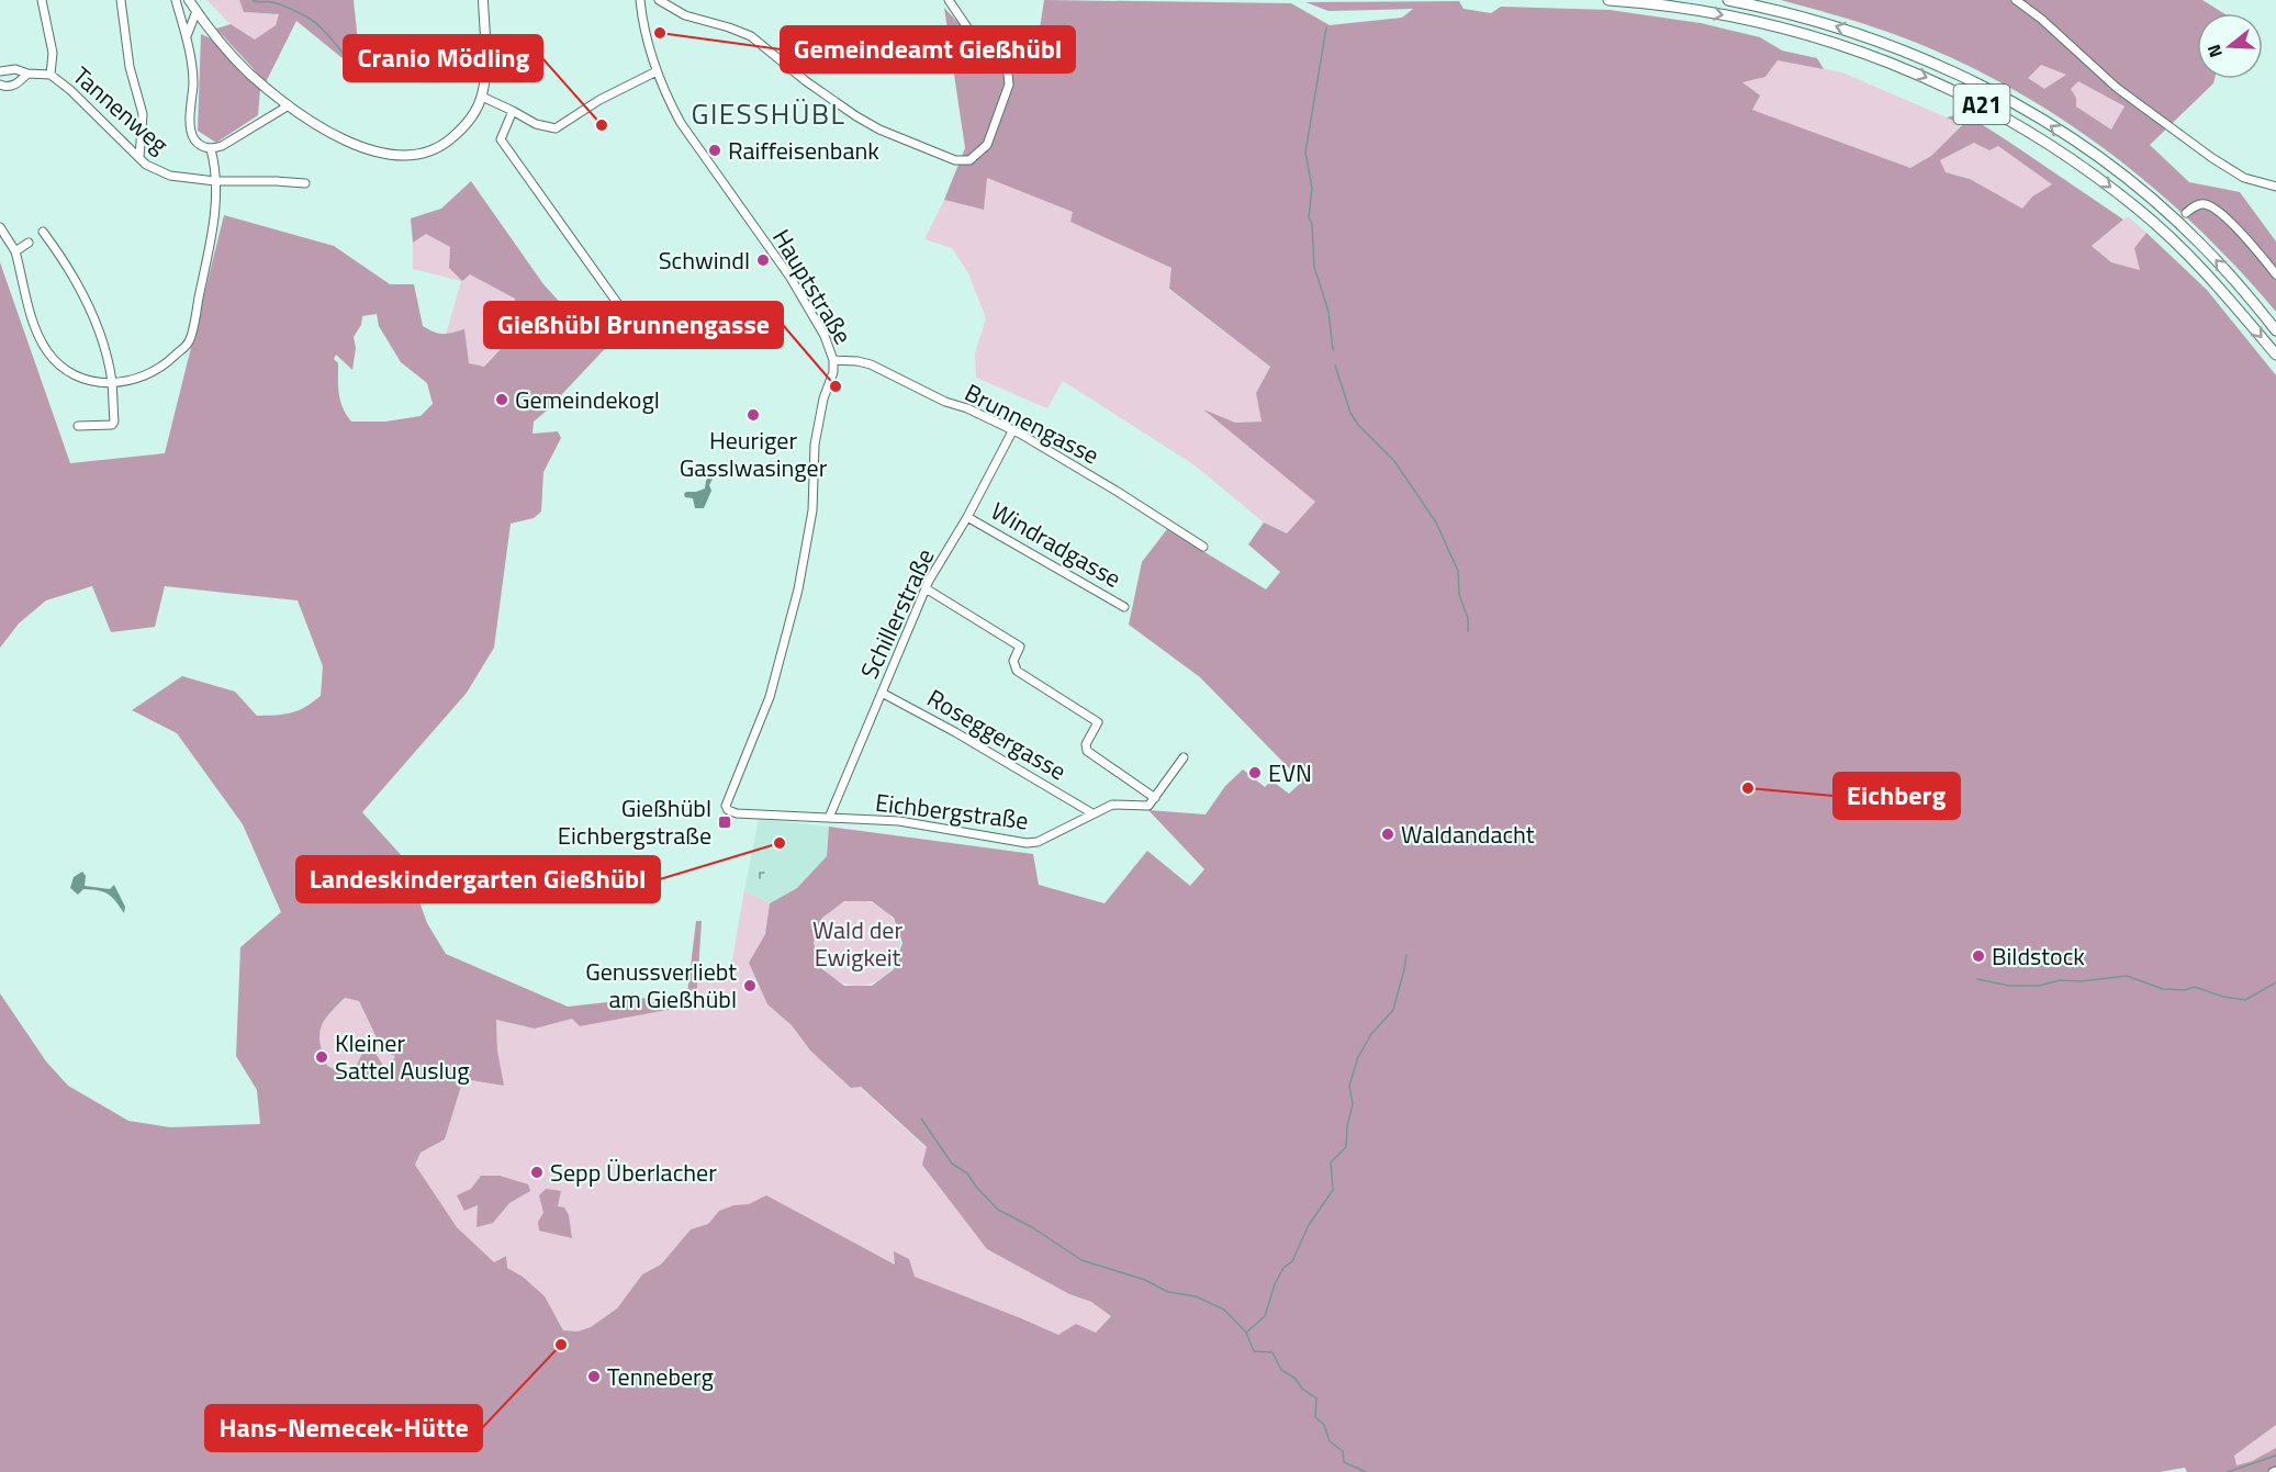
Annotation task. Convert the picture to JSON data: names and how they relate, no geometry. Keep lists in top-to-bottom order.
{
  "streets": {
    "highway": ["A21"],
    "street": [
      "Tannenweg",
      "Hauptstraße",
      "Brunnengasse",
      "Windradgasse",
      "Schillerstraße",
      "Roseggergasse",
      "Eichbergstraße"
    ]
  },
  "crossings": [
    ["Hauptstraße", "Brunnengasse"],
    ["Hauptstraße", "Eichbergstraße"],
    ["Brunnengasse", "Schillerstraße"],
    ["Windradgasse", "Schillerstraße"],
    ["Schillerstraße", "Roseggergasse"],
    ["Schillerstraße", "Eichbergstraße"],
    ["Roseggergasse", "Eichbergstraße"]
  ],
  "districts": ["GIESSHÜBL"],
  "parks": ["Wald der Ewigkeit"],
  "places": {
    "other": [
      "Gemeindeamt Gießhübl",
      "Cranio Mödling",
      "Raiffeisenbank",
      "Schwindl",
      "Gießhübl Brunnengasse",
      "Gemeindekogl",
      "Heuriger Gasslwasinger",
      "EVN",
      "Eichberg",
      "Waldandacht",
      "Landeskindergarten Gießhübl",
      "Bildstock",
      "Genussverliebt am Gießhübl",
      "Kleiner Sattel Auslug",
      "Sepp Überlacher",
      "Hans-Nemecek-Hütte",
      "Tenneberg"
    ],
    "transit": ["Gießhübl Eichbergstraße"]
  },
  "north": "left"
}
